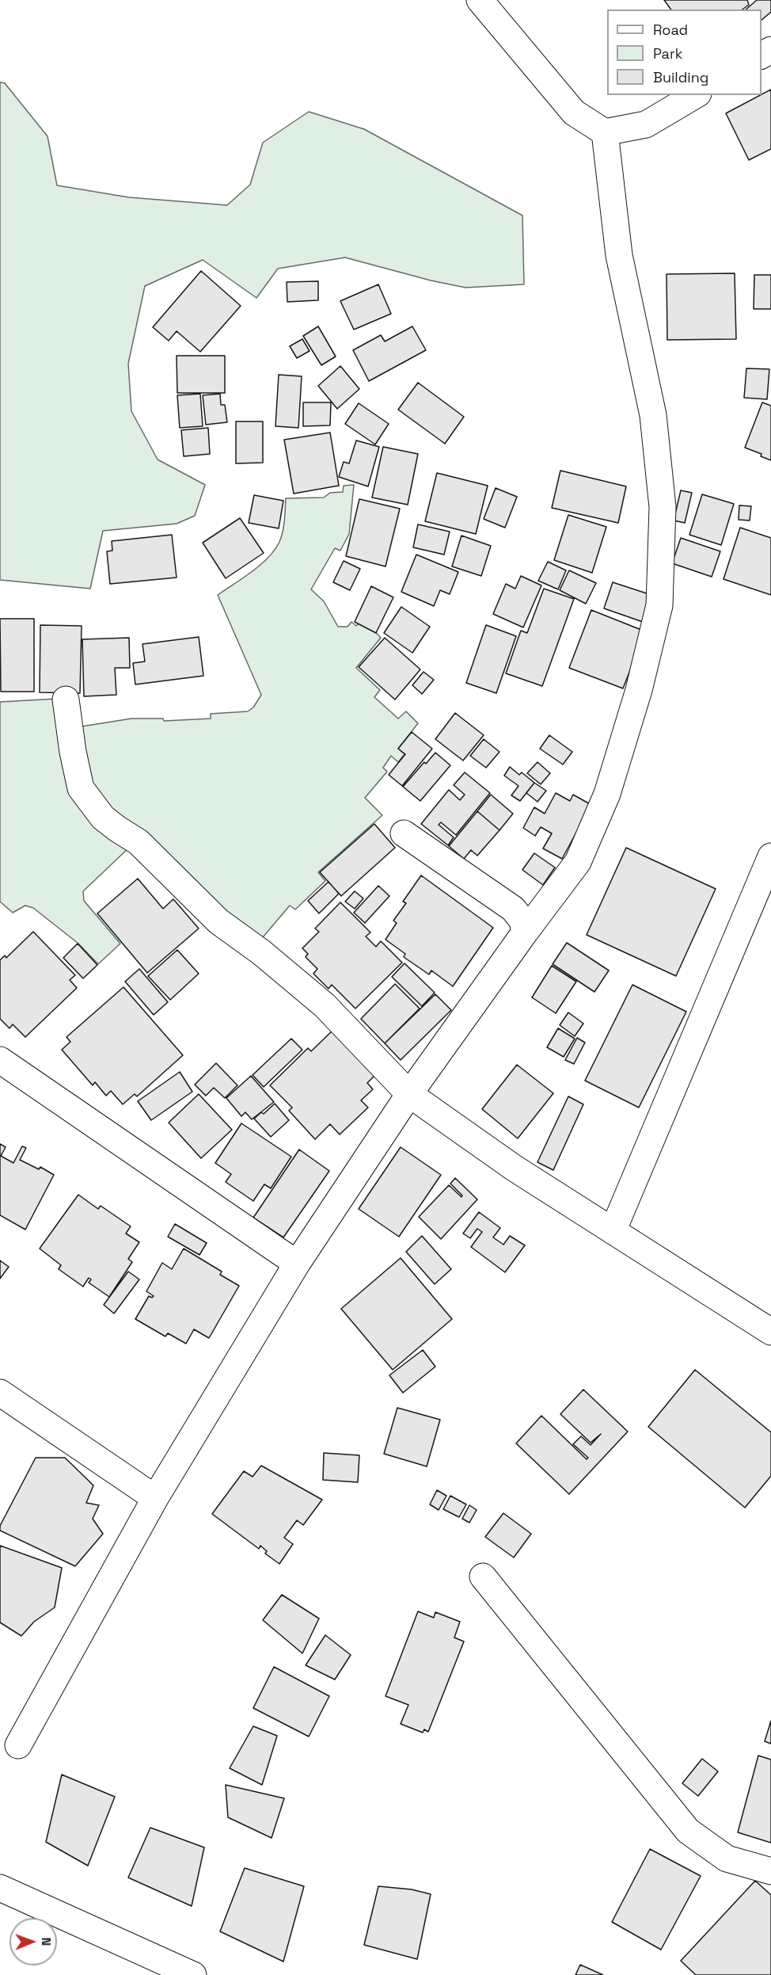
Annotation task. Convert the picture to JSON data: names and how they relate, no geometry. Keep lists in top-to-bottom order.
{
  "legend": ["Road", "Park", "Building"],
  "north": "right"
}
